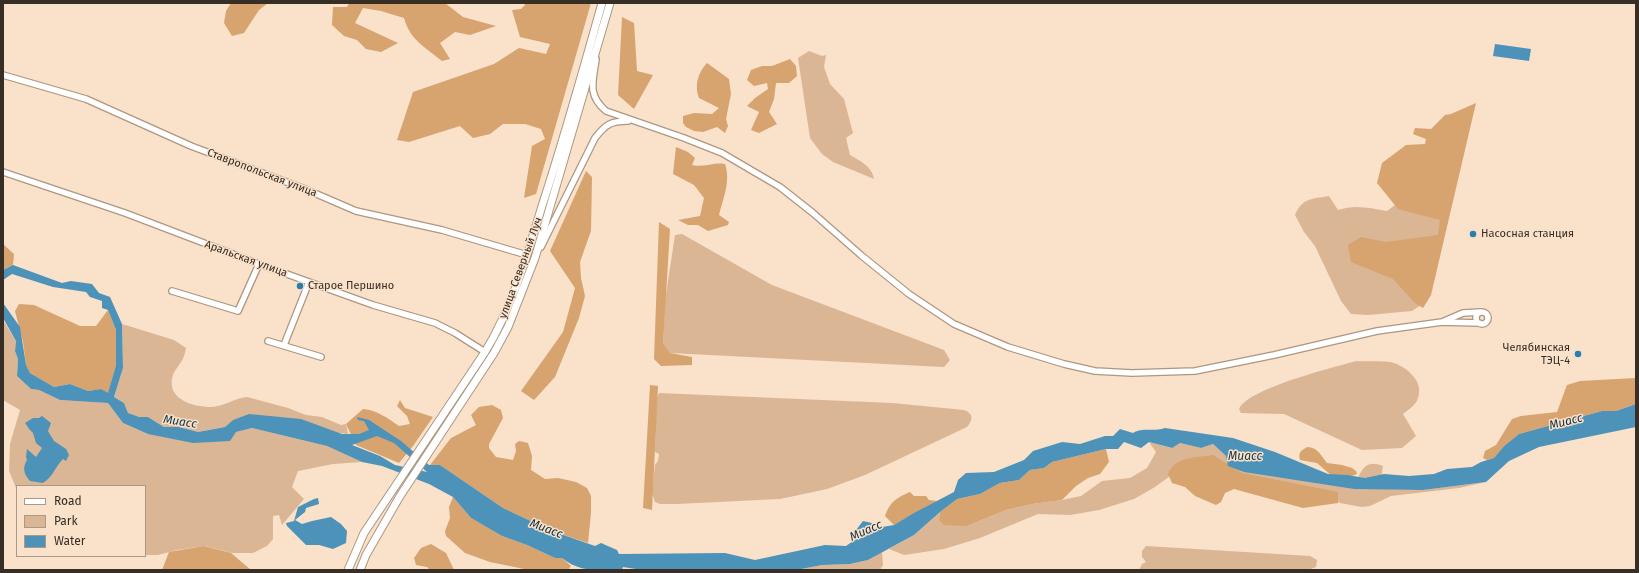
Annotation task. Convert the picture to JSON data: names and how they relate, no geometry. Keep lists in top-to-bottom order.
{
  "streets": {
    "main road": ["улица Северный Луч"],
    "street": ["Ставропольская улица", "Аральская улица"]
  },
  "crossings": [
    ["Ставропольская улица", "улица Северный Луч"],
    ["Аральская улица", "улица Северный Луч"]
  ],
  "water": ["Миасс"],
  "places": ["Насосная станция", "Старое Першино", "Челябинская ТЭЦ-4"],
  "legend": ["Road", "Park", "Water"]
}
